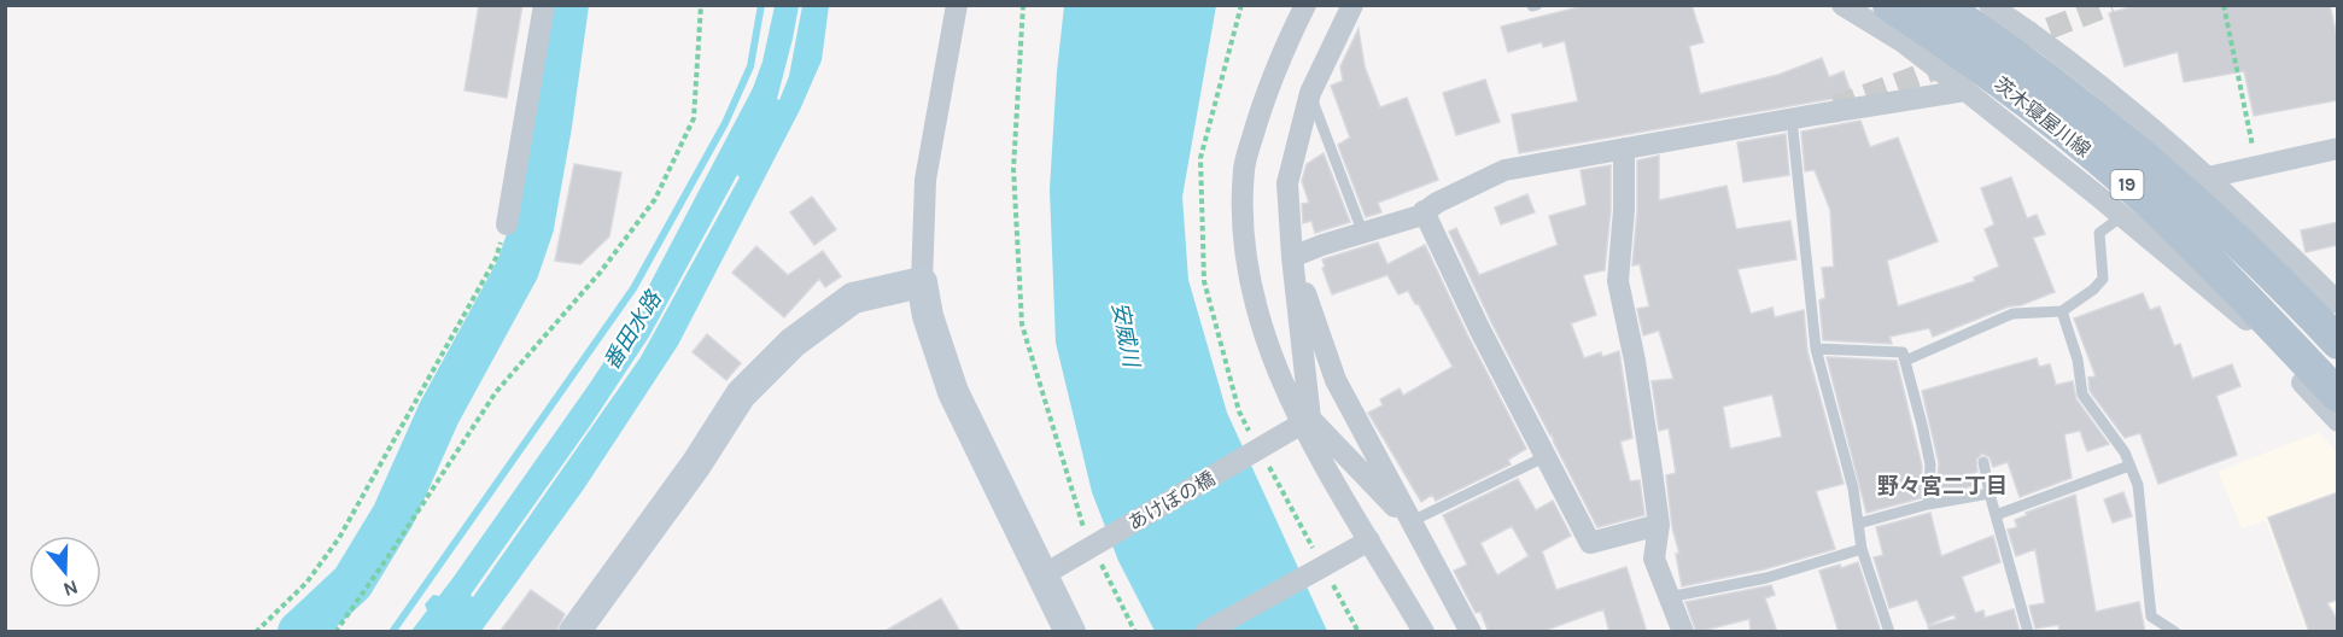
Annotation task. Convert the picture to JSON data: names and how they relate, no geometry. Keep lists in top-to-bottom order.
{
  "streets": {
    "main road": ["茨木寝屋川線", "19"],
    "street": ["あけぼの橋"]
  },
  "districts": ["野々宮二丁目"],
  "water": ["番田水路", "安威川"],
  "north": "bottom"
}
